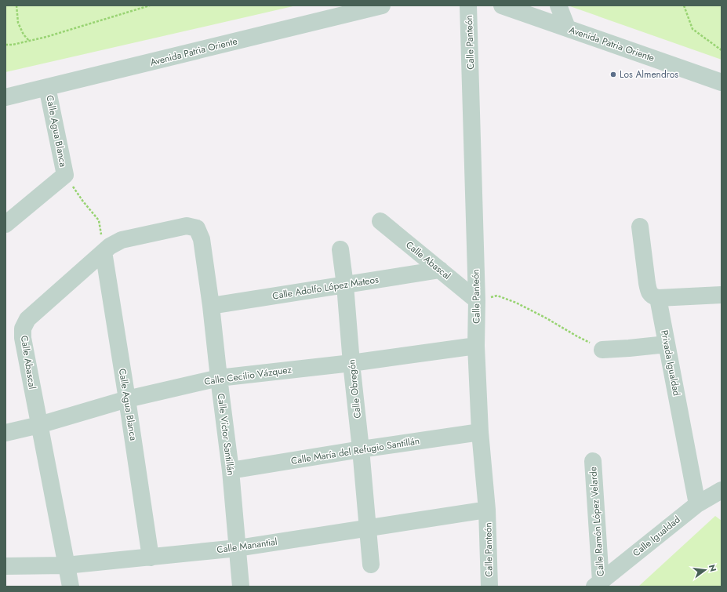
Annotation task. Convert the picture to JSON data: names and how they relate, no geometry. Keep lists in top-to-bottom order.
{
  "streets": {
    "street": [
      "Calle Panteón",
      "Avenida Patria Oriente",
      "Calle Agua Blanca",
      "Calle Abascal",
      "Calle Adolfo López Mateos",
      "Privada Igualdad",
      "Calle Cecilio Vázquez",
      "Calle Obregón",
      "Calle Víctor Santillán",
      "Calle María del Refugio Santillán",
      "Calle Ramón López Velarde",
      "Calle Igualdad",
      "Calle Manantial"
    ]
  },
  "crossings": [
    ["Calle Panteón", "Calle Abascal"],
    ["Calle Panteón", "Calle Cecilio Vázquez"],
    ["Calle Panteón", "Calle María del Refugio Santillán"],
    ["Calle Panteón", "Calle Manantial"],
    ["Avenida Patria Oriente", "Calle Agua Blanca"],
    ["Calle Agua Blanca", "Calle Abascal"],
    ["Calle Agua Blanca", "Calle Cecilio Vázquez"],
    ["Calle Agua Blanca", "Calle Manantial"],
    ["Calle Abascal", "Calle Adolfo López Mateos"],
    ["Calle Abascal", "Calle Cecilio Vázquez"],
    ["Calle Abascal", "Calle Víctor Santillán"],
    ["Calle Abascal", "Calle Manantial"],
    ["Calle Adolfo López Mateos", "Calle Obregón"],
    ["Calle Adolfo López Mateos", "Calle Víctor Santillán"],
    ["Privada Igualdad", "Calle Igualdad"],
    ["Calle Cecilio Vázquez", "Calle Obregón"],
    ["Calle Cecilio Vázquez", "Calle Víctor Santillán"],
    ["Calle Obregón", "Calle María del Refugio Santillán"],
    ["Calle Obregón", "Calle Manantial"],
    ["Calle Víctor Santillán", "Calle María del Refugio Santillán"],
    ["Calle Víctor Santillán", "Calle Manantial"],
    ["Calle Ramón López Velarde", "Calle Igualdad"]
  ],
  "places": ["Los Almendros"],
  "north": "right"
}
